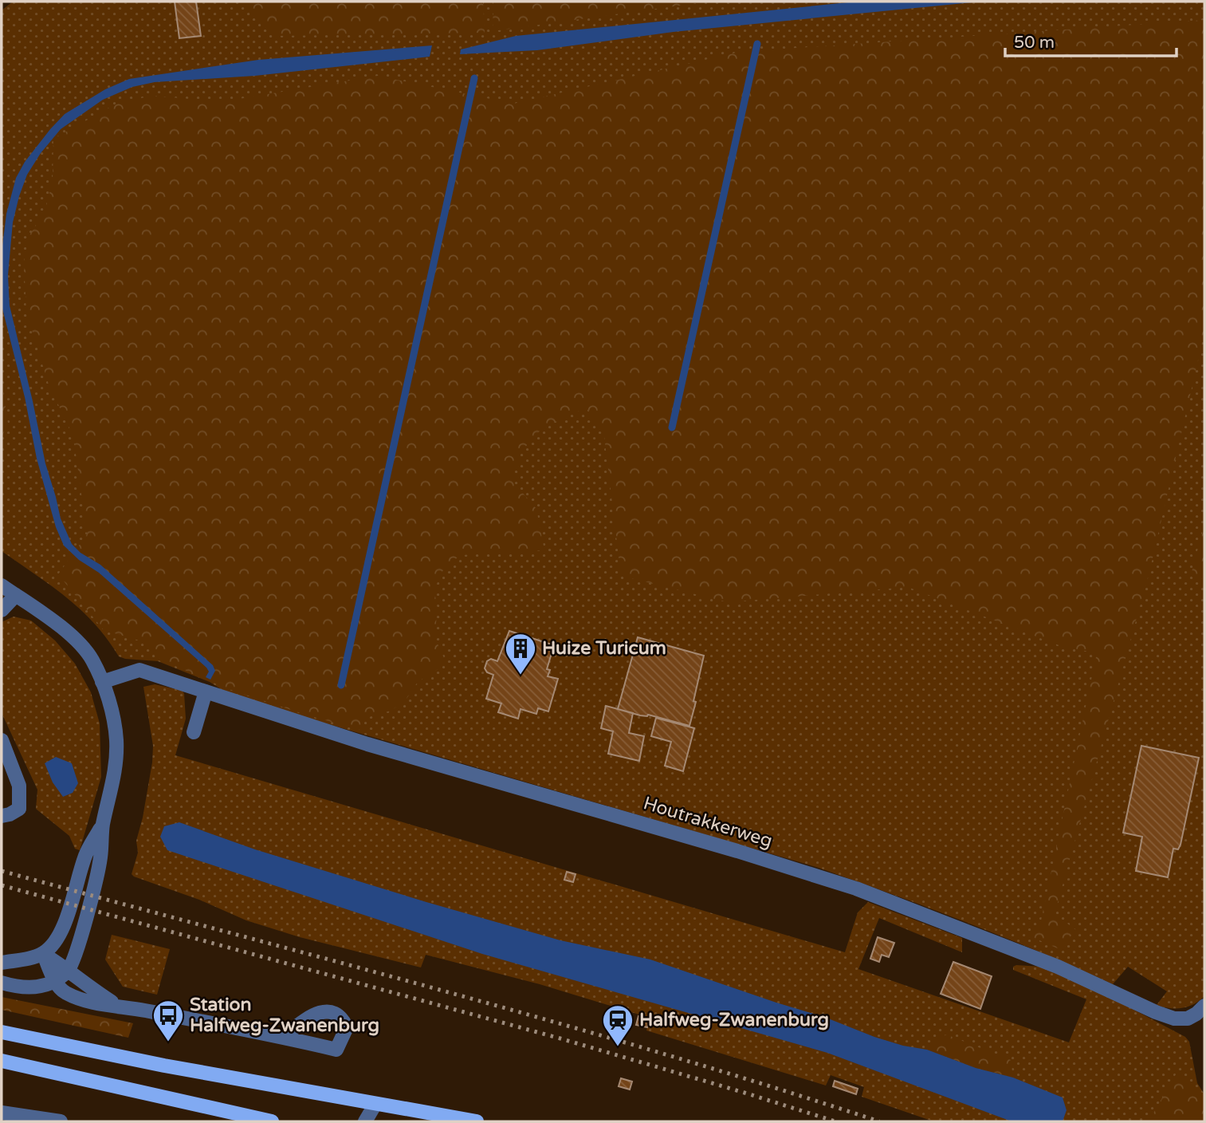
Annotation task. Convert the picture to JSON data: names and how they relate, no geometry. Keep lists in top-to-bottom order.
{
  "streets": {
    "street": ["Houtrakkerweg"]
  },
  "places": {
    "building": ["Huize Turicum"],
    "bus stop": ["Station Halfweg-Zwanenburg"],
    "station": ["Halfweg-Zwanenburg"]
  },
  "scale_bar": "50 m"
}
